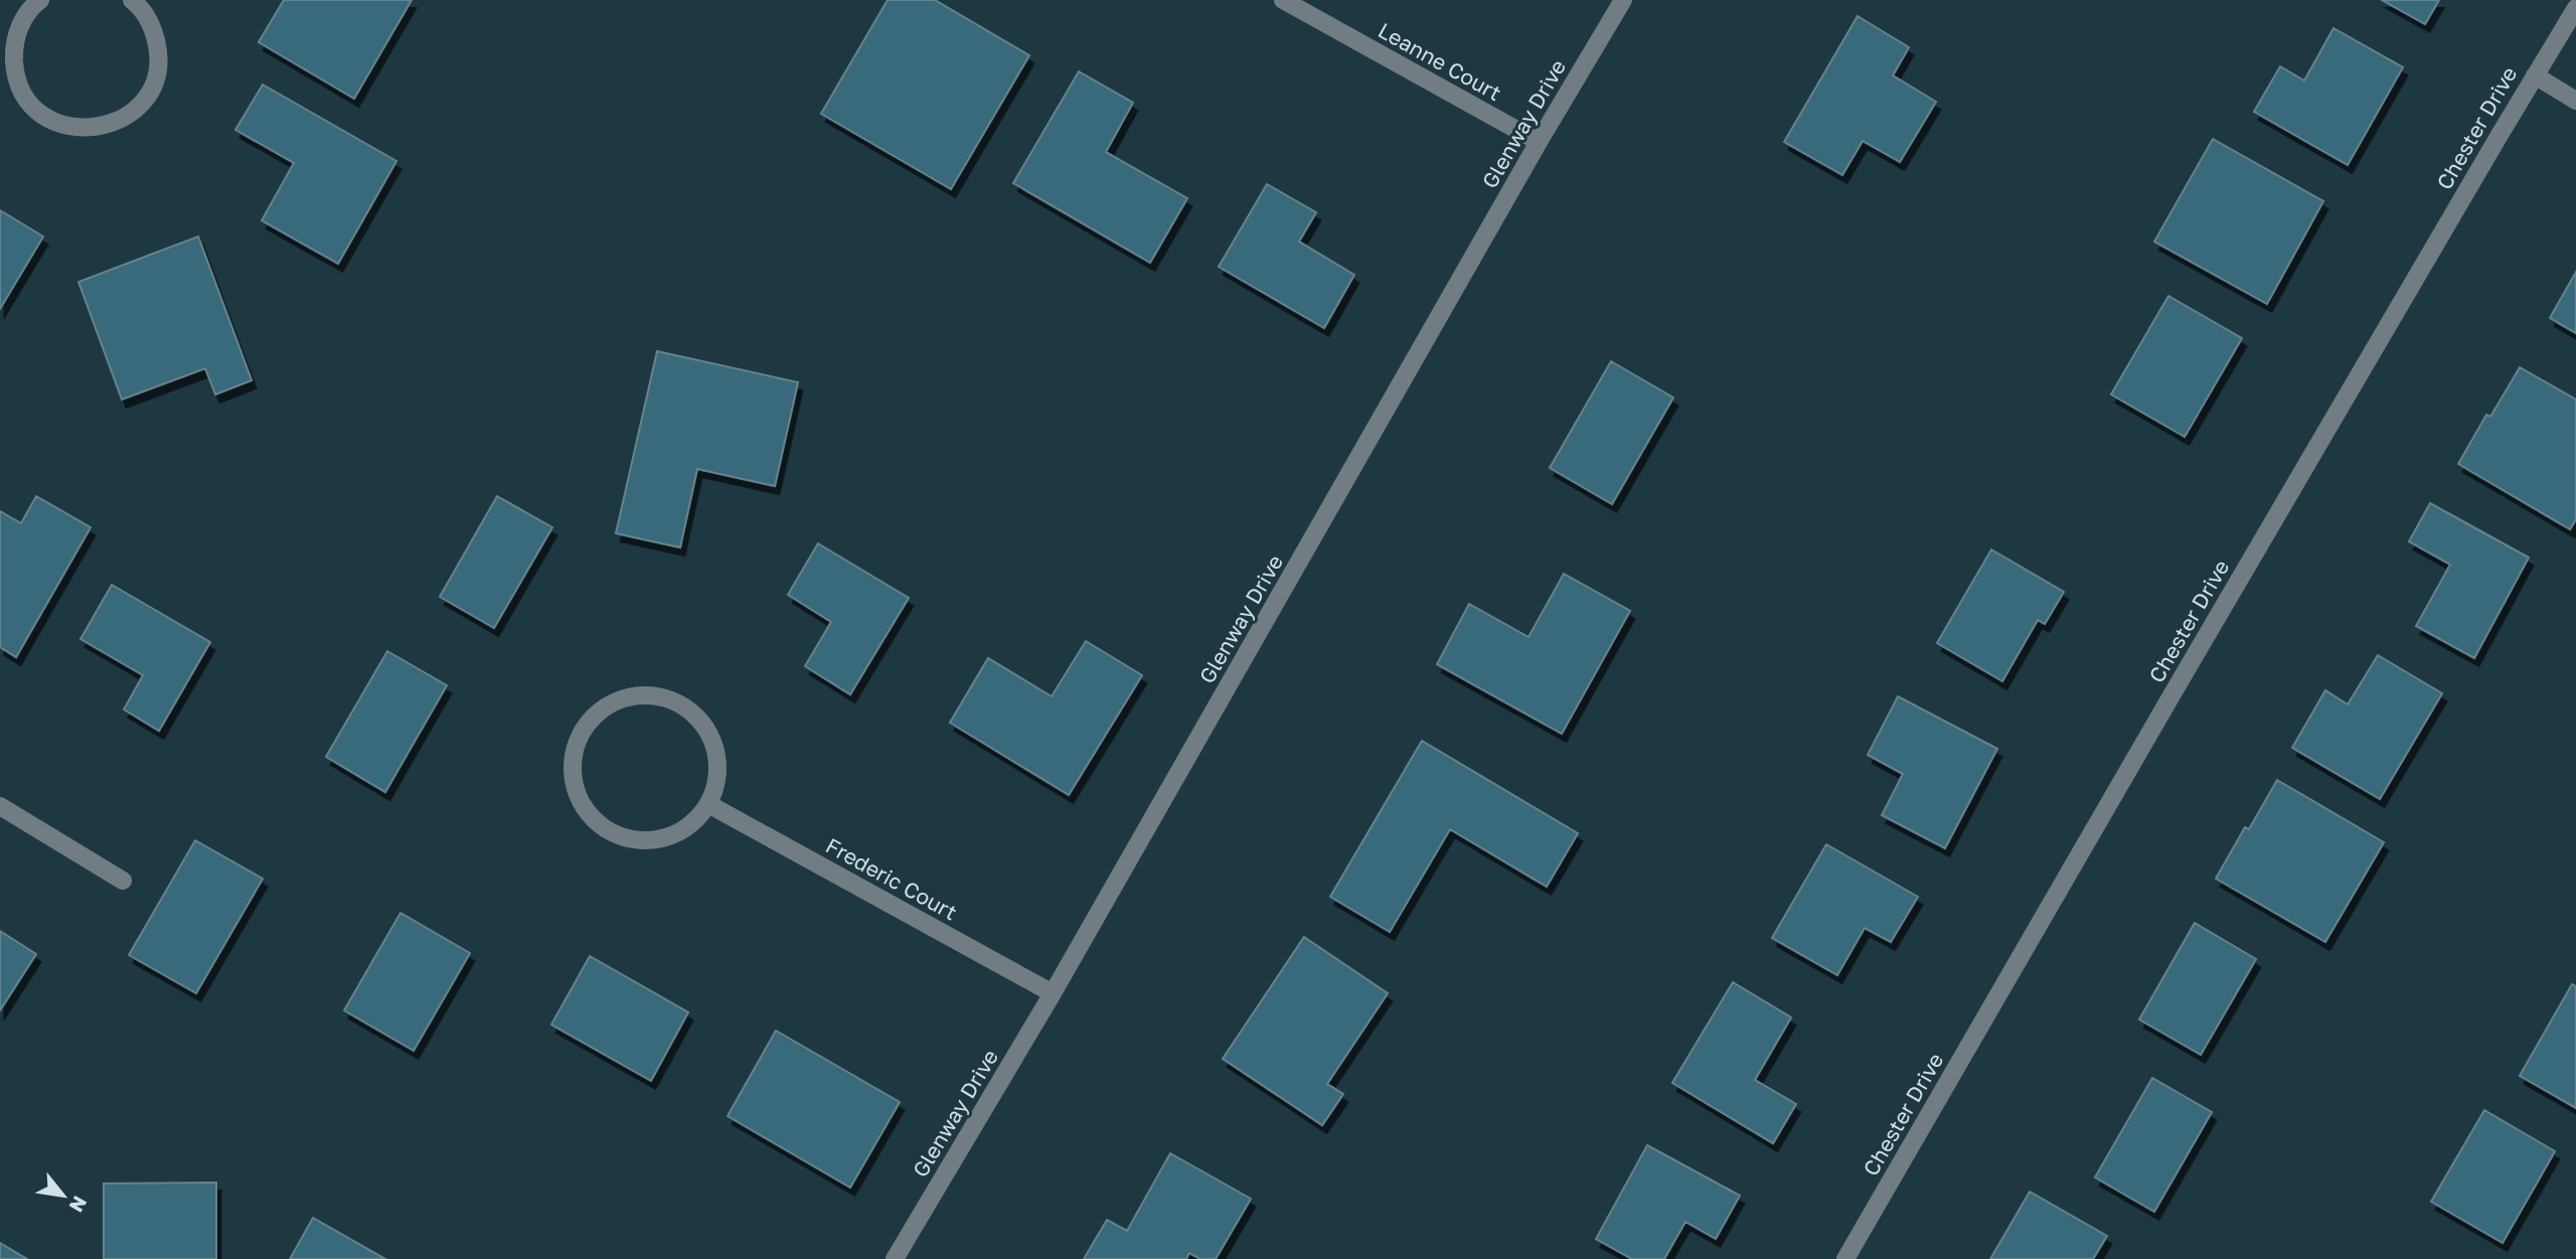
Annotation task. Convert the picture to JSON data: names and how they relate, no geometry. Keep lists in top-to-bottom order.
{
  "streets": {
    "street": [
      "Leanne Court",
      "Glenway Drive",
      "Chester Drive",
      "Frederic Court"
    ]
  },
  "crossings": [
    ["Leanne Court", "Glenway Drive"],
    ["Glenway Drive", "Frederic Court"]
  ],
  "north": "bottom right"
}
